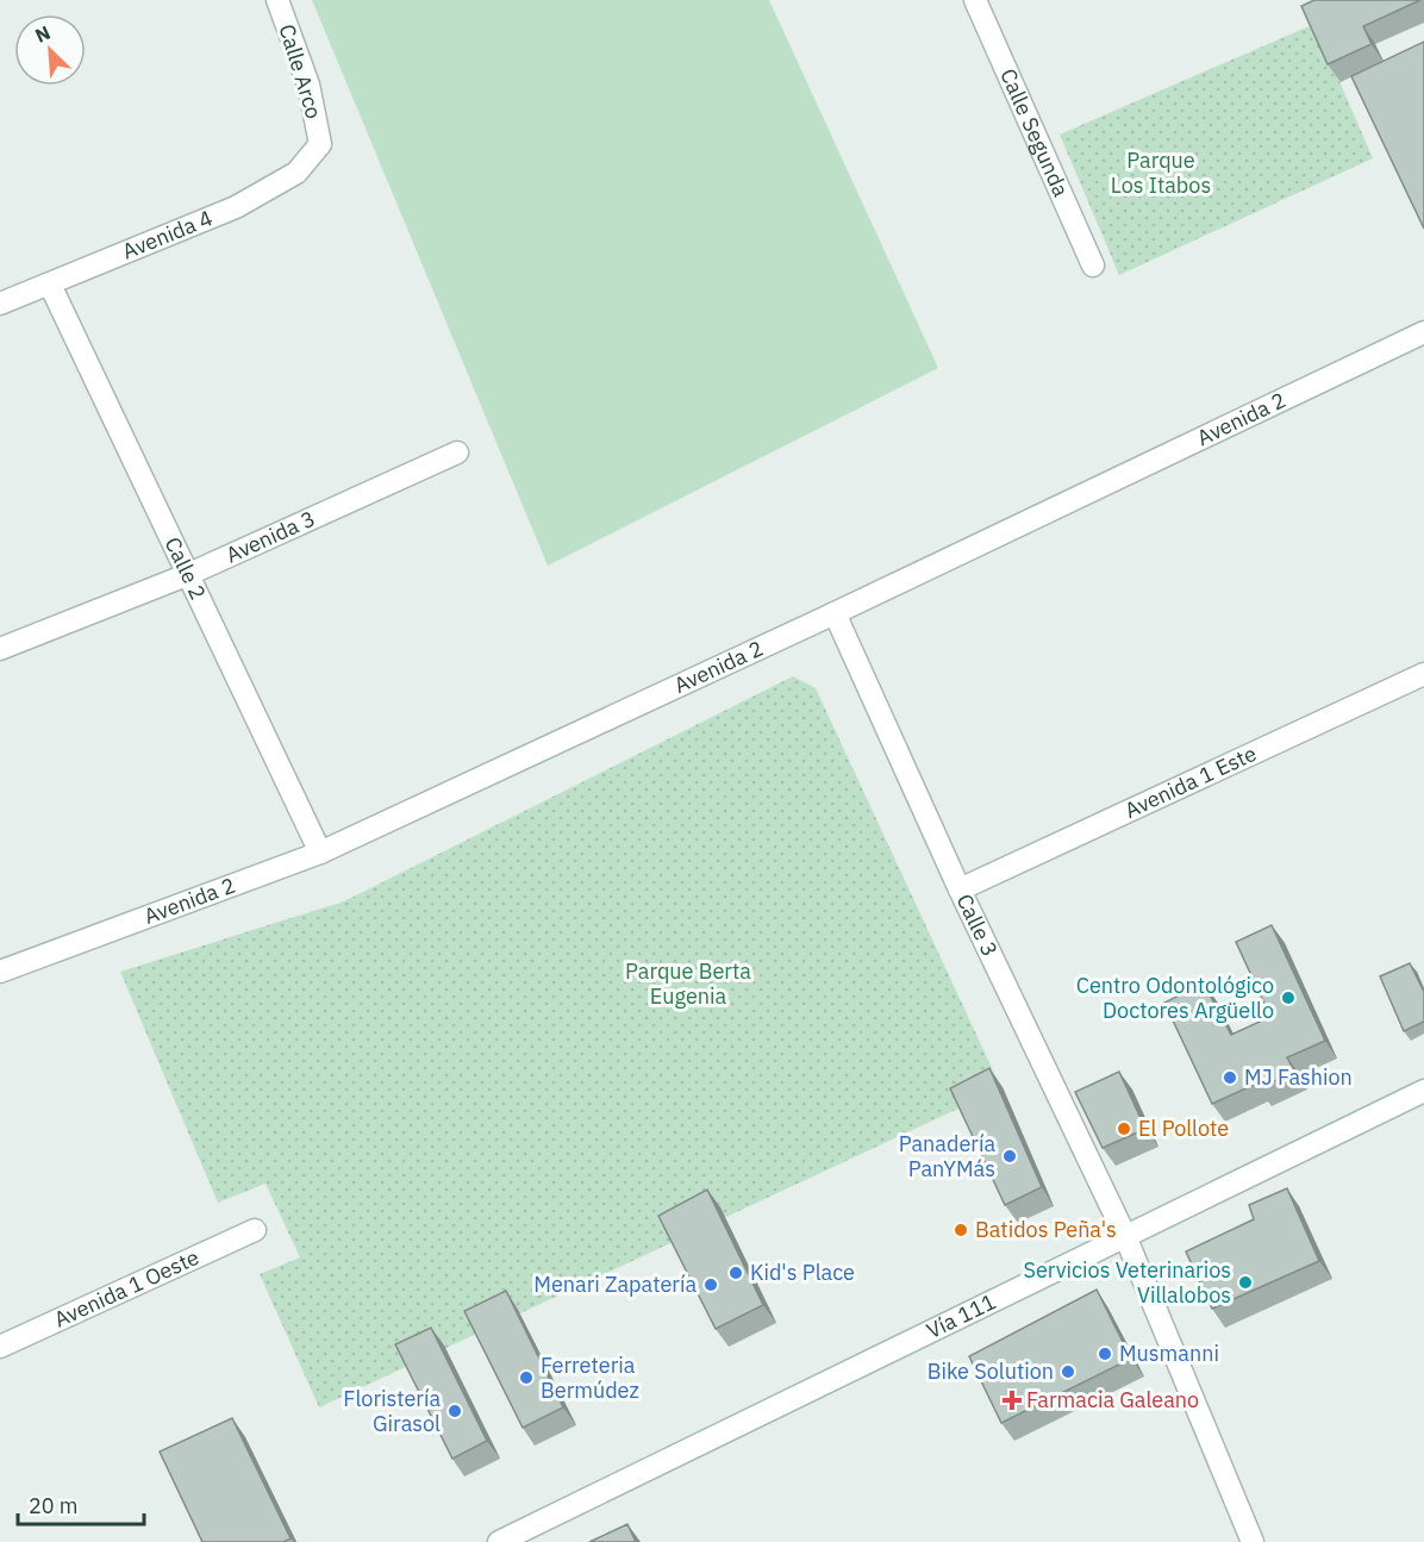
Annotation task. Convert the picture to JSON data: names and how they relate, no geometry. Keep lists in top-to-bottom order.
{
  "streets": {
    "street": [
      "Calle Arco",
      "Calle Segunda",
      "Avenida 4",
      "Avenida 2",
      "Avenida 3",
      "Calle 2",
      "Avenida 1 Este",
      "Calle 3",
      "Avenida 1 Oeste",
      "Vía 111"
    ]
  },
  "crossings": [
    ["Calle Arco", "Avenida 4"],
    ["Avenida 4", "Calle 2"],
    ["Avenida 2", "Calle 2"],
    ["Avenida 2", "Calle 3"],
    ["Avenida 3", "Calle 2"],
    ["Avenida 1 Este", "Calle 3"],
    ["Calle 3", "Vía 111"]
  ],
  "parks": ["Parque Los Itabos", "Parque Berta Eugenia"],
  "places": {
    "other": [
      "Centro Odontológico Doctores Argüello",
      "MJ Fashion",
      "El Pollote",
      "Panadería PanYMás",
      "Batidos Peña's",
      "Kid's Place",
      "Servicios Veterinarios Villalobos",
      "Menari Zapatería",
      "Musmanni",
      "Bike Solution",
      "Ferreteria Bermúdez",
      "Floristería Girasol"
    ],
    "health": ["Farmacia Galeano"]
  },
  "scale_bar": "20 m",
  "north": "top left"
}
